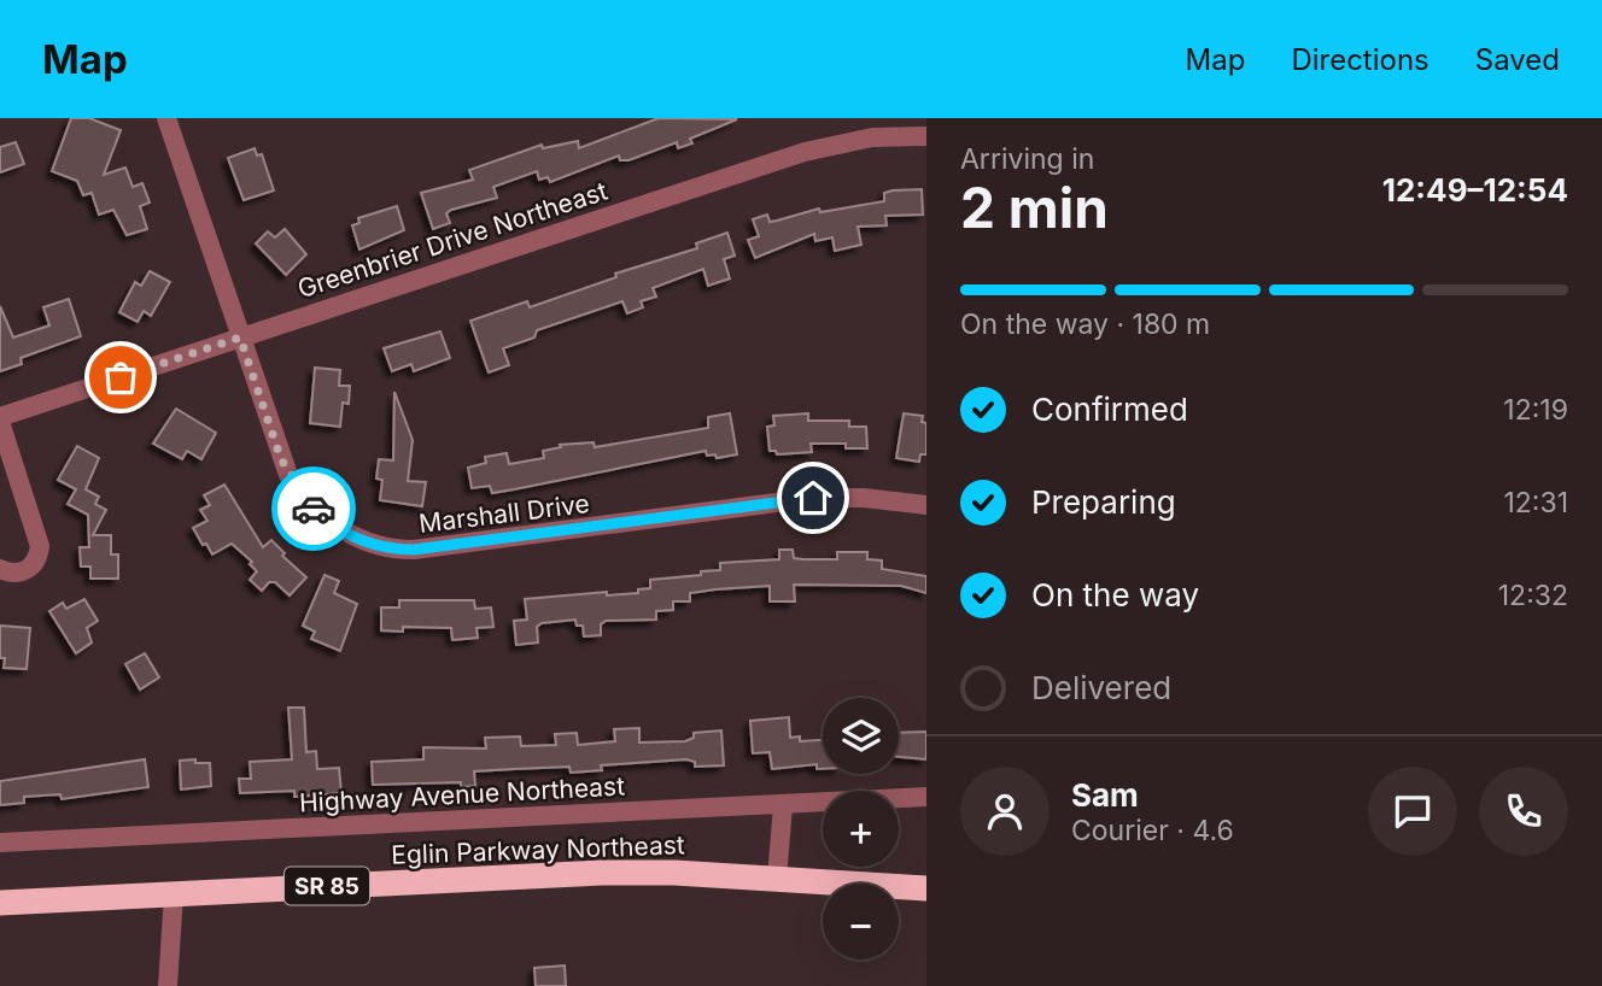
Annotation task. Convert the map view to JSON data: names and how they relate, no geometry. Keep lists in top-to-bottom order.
{
  "streets": {
    "highway": ["Eglin Parkway Northeast", "SR 85"],
    "street": ["Greenbrier Drive Northeast", "Marshall Drive", "Highway Avenue Northeast"]
  },
  "crossings": [
    ["Greenbrier Drive Northeast", "Marshall Drive"]
  ],
  "page": {
    "header": "Map",
    "nav": ["Map", "Directions", "Saved"],
    "heading": ["2 min", "Arriving in", "12:49–12:54"],
    "panel": ["Sam", "Courier · 4.6"],
    "bar": "On the way · 180 m",
    "list": [
      ["Confirmed", "12:19"],
      ["Preparing", "12:31"],
      ["On the way", "12:32"],
      "Delivered"
    ],
    "map_buttons": ["+", "−"]
  }
}
